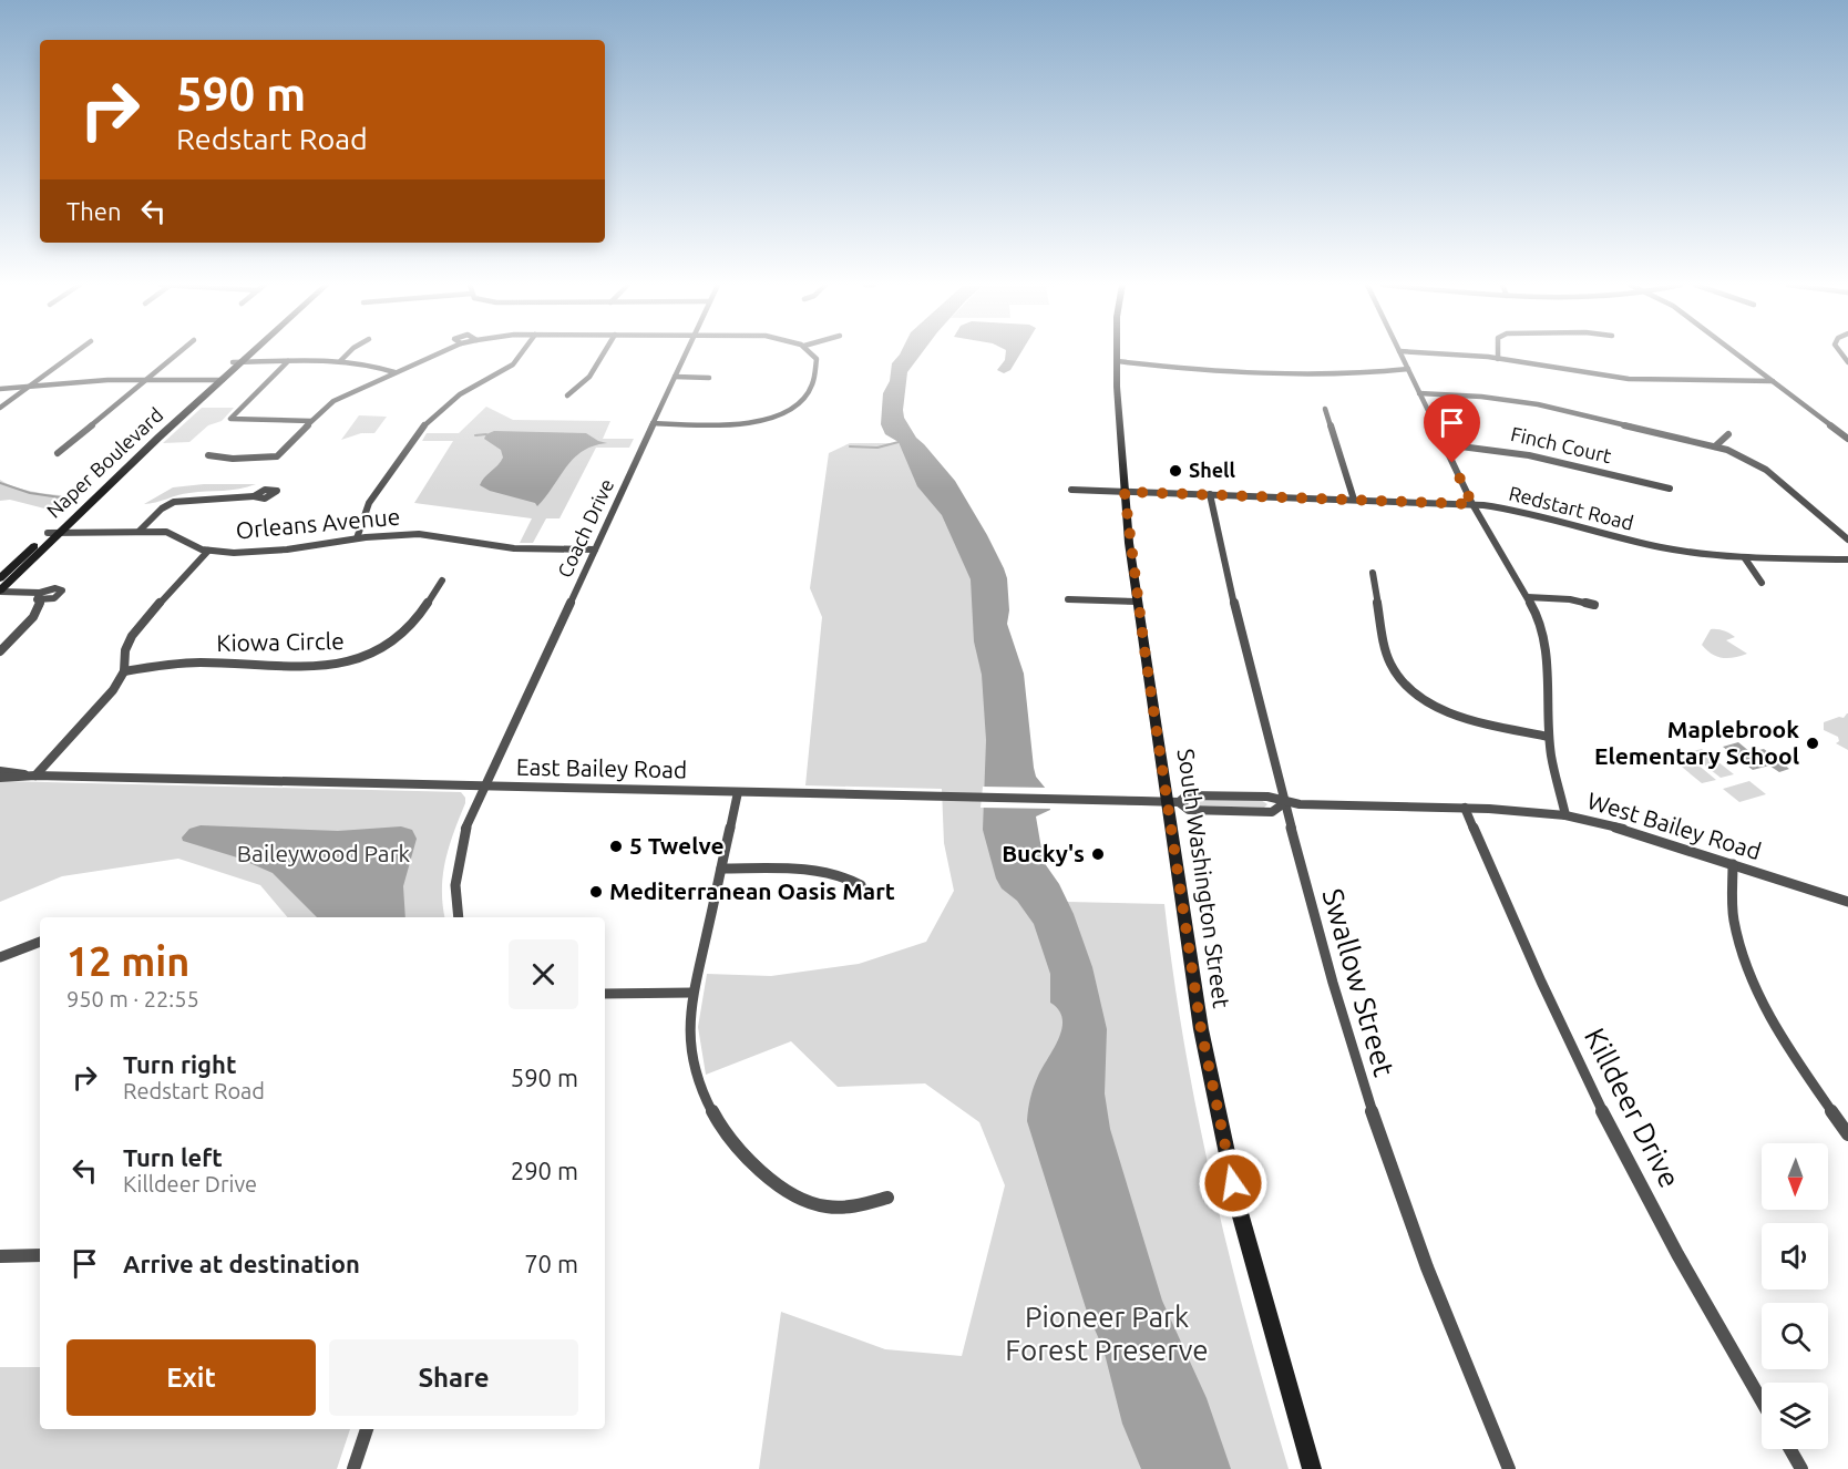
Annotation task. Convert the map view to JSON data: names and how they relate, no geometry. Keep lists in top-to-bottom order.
{
  "streets": {
    "main road": ["Naper Boulevard", "South Washington Street"],
    "street": [
      "Finch Court",
      "Redstart Road",
      "Orleans Avenue",
      "Coach Drive",
      "Kiowa Circle",
      "East Bailey Road",
      "West Bailey Road",
      "Swallow Street",
      "Killdeer Drive"
    ]
  },
  "crossings": [
    ["Naper Boulevard", "Orleans Avenue"],
    ["Redstart Road", "South Washington Street"],
    ["Redstart Road", "Swallow Street"],
    ["Orleans Avenue", "Coach Drive"],
    ["Coach Drive", "East Bailey Road"],
    ["East Bailey Road", "West Bailey Road"],
    ["East Bailey Road", "South Washington Street"],
    ["West Bailey Road", "South Washington Street"],
    ["West Bailey Road", "Swallow Street"],
    ["West Bailey Road", "Killdeer Drive"]
  ],
  "parks": ["Baileywood Park", "Pioneer Park Forest Preserve"],
  "places": [
    "Shell",
    "Maplebrook Elementary School",
    "5 Twelve",
    "Bucky's",
    "Mediterranean Oasis Mart"
  ],
  "north": "bottom",
  "page": {
    "turn": ["590 m", "Redstart Road"],
    "then": "Then",
    "heading": ["12 min", "950 m · 22:55"],
    "list": [
      {
        "name": "Turn right",
        "note": "Redstart Road",
        "value": "590 m"
      },
      {
        "name": "Turn left",
        "note": "Killdeer Drive",
        "value": "290 m"
      },
      {
        "name": "Arrive at destination",
        "value": "70 m"
      }
    ],
    "buttons": ["Exit", "Share"]
  }
}
